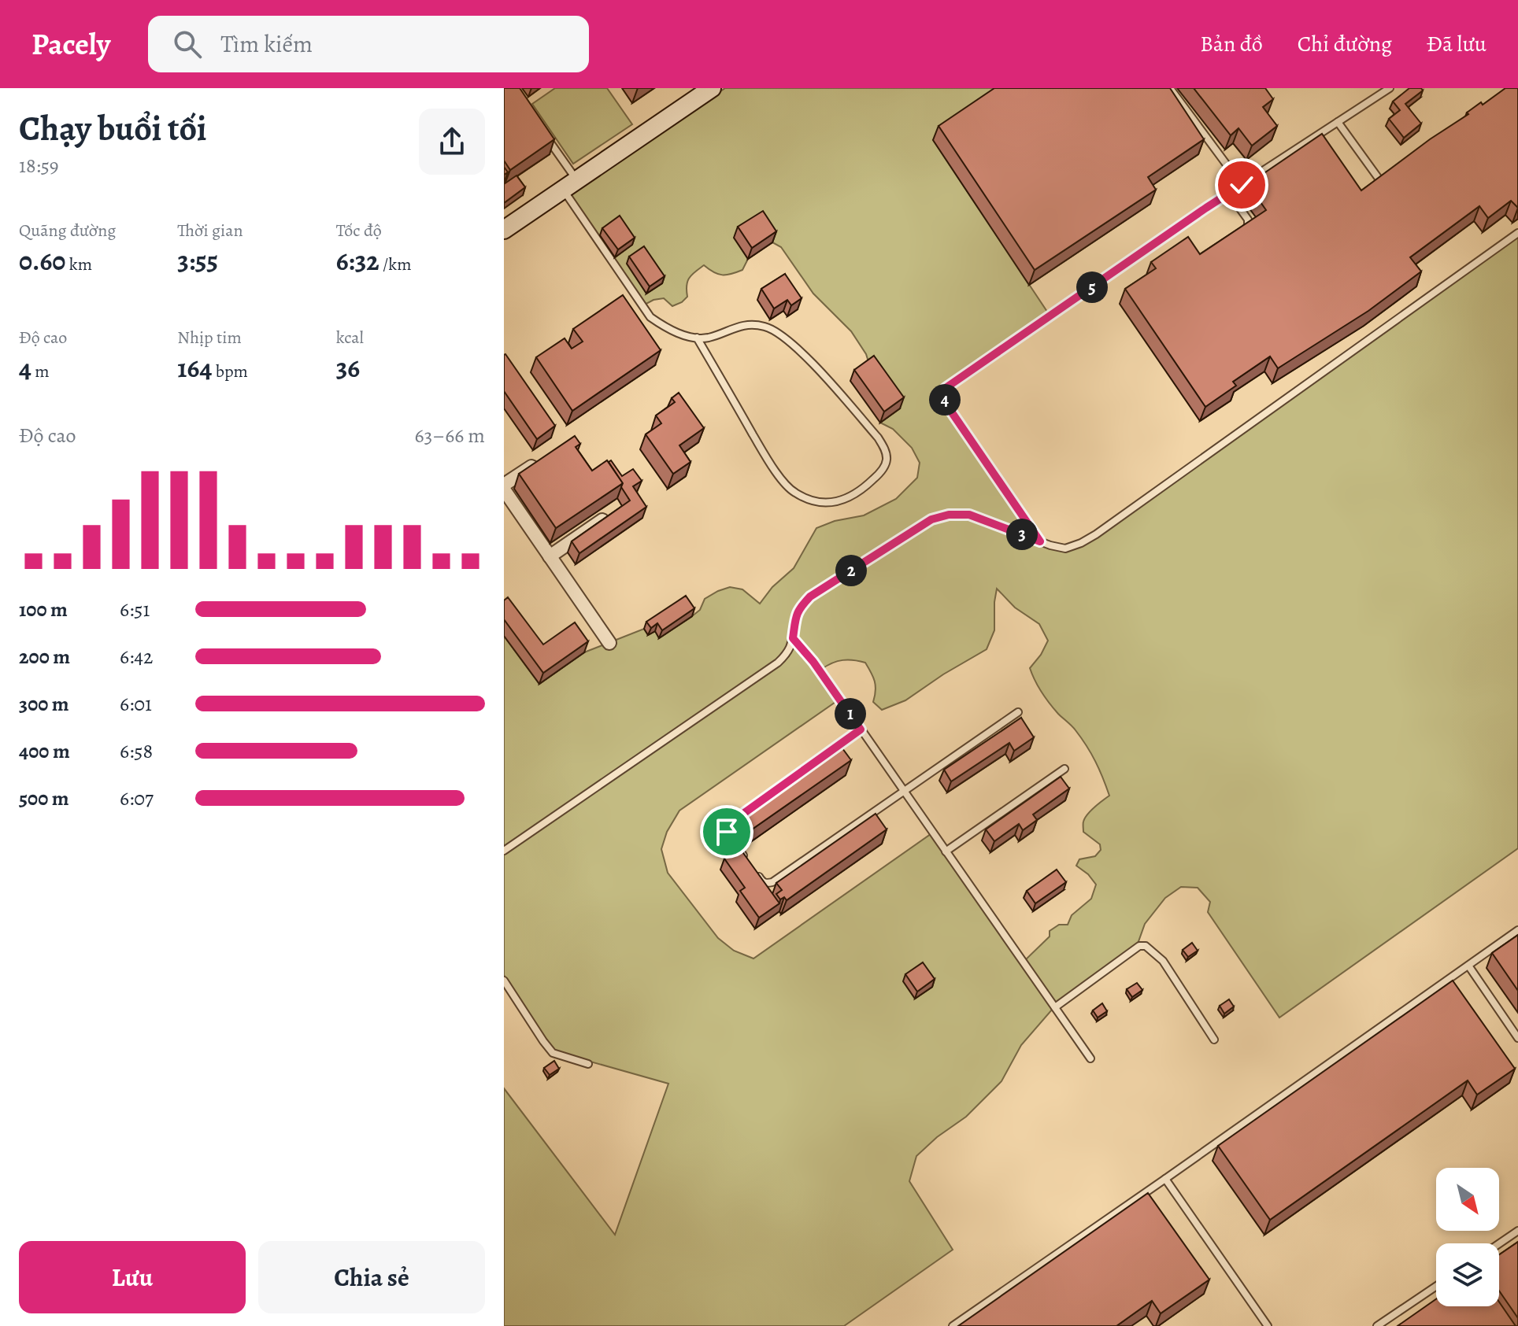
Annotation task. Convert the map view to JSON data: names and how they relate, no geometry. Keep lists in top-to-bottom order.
{
  "north": "bottom right",
  "page": {
    "header": "Pacely",
    "search": "Tìm kiếm",
    "nav": ["Bản đồ", "Chỉ đường", "Đã lưu"],
    "heading": ["Chạy buổi tối", "18:59"],
    "stats": [
      ["Quãng đường", "0.60 km"],
      ["Thời gian", "3:55"],
      ["Tốc độ", "6:32 /km"],
      ["Độ cao", "4 m"],
      ["Nhịp tim", "164 bpm"],
      ["kcal", "36"]
    ],
    "pins": [
      "5",
      "4",
      "3",
      "2",
      "1"
    ],
    "chart": ["Độ cao", "63–66 m"],
    "list": [
      {
        "name": "100 m",
        "note": "6:51"
      },
      {
        "name": "200 m",
        "note": "6:42"
      },
      {
        "name": "300 m",
        "note": "6:01"
      },
      {
        "name": "400 m",
        "note": "6:58"
      },
      {
        "name": "500 m",
        "note": "6:07"
      }
    ],
    "buttons": ["Lưu", "Chia sẻ"]
  }
}
